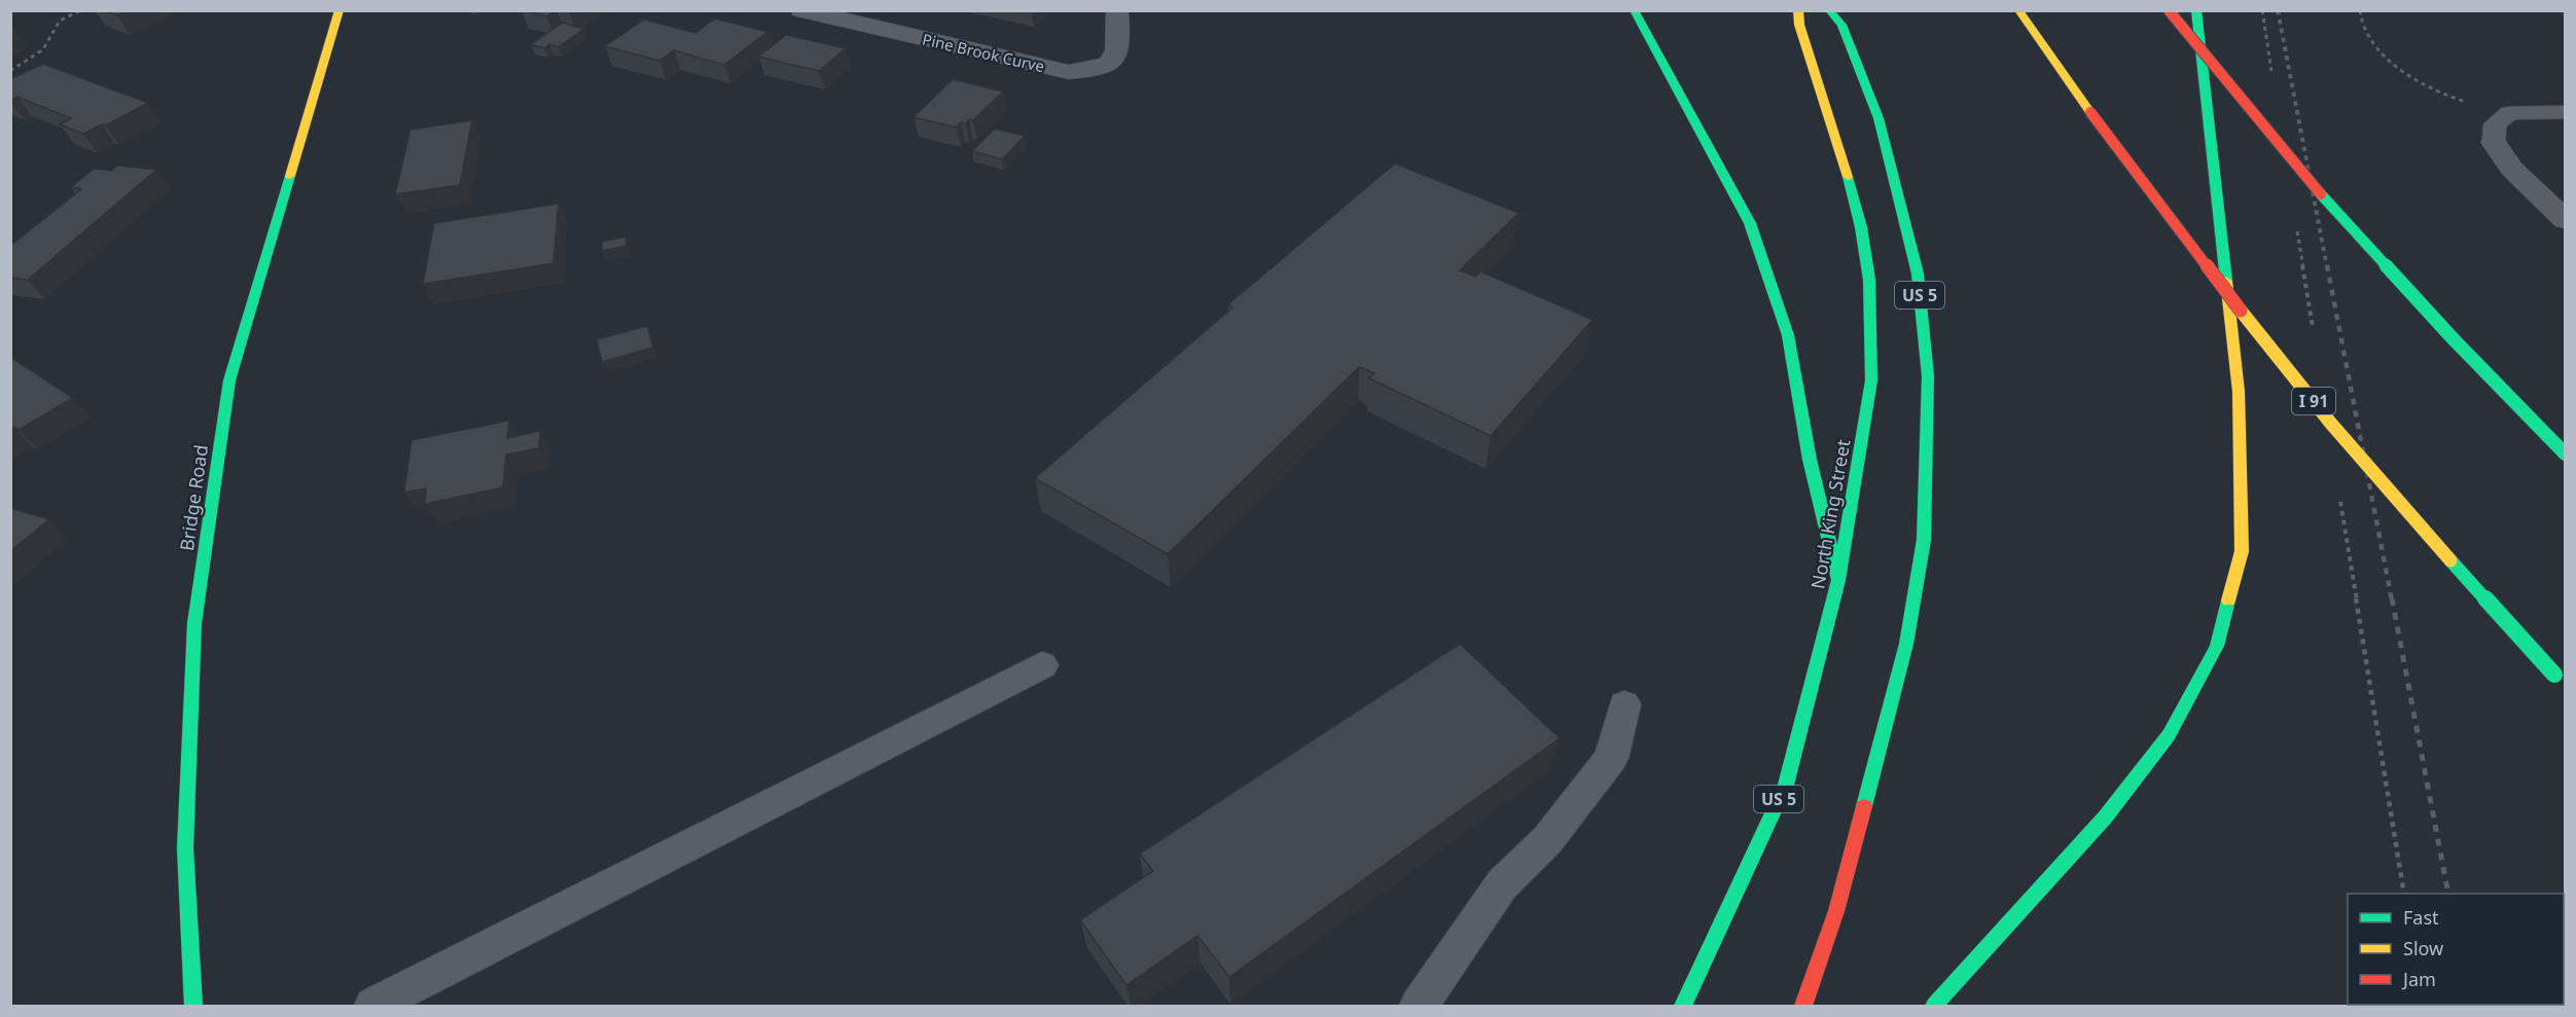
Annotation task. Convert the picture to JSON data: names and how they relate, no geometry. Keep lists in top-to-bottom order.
{
  "streets": {
    "main road": [
      "US 5",
      "I 91",
      "Bridge Road",
      "North King Street"
    ],
    "street": ["Pine Brook Curve"]
  },
  "legend": ["Fast", "Slow", "Jam"]
}
